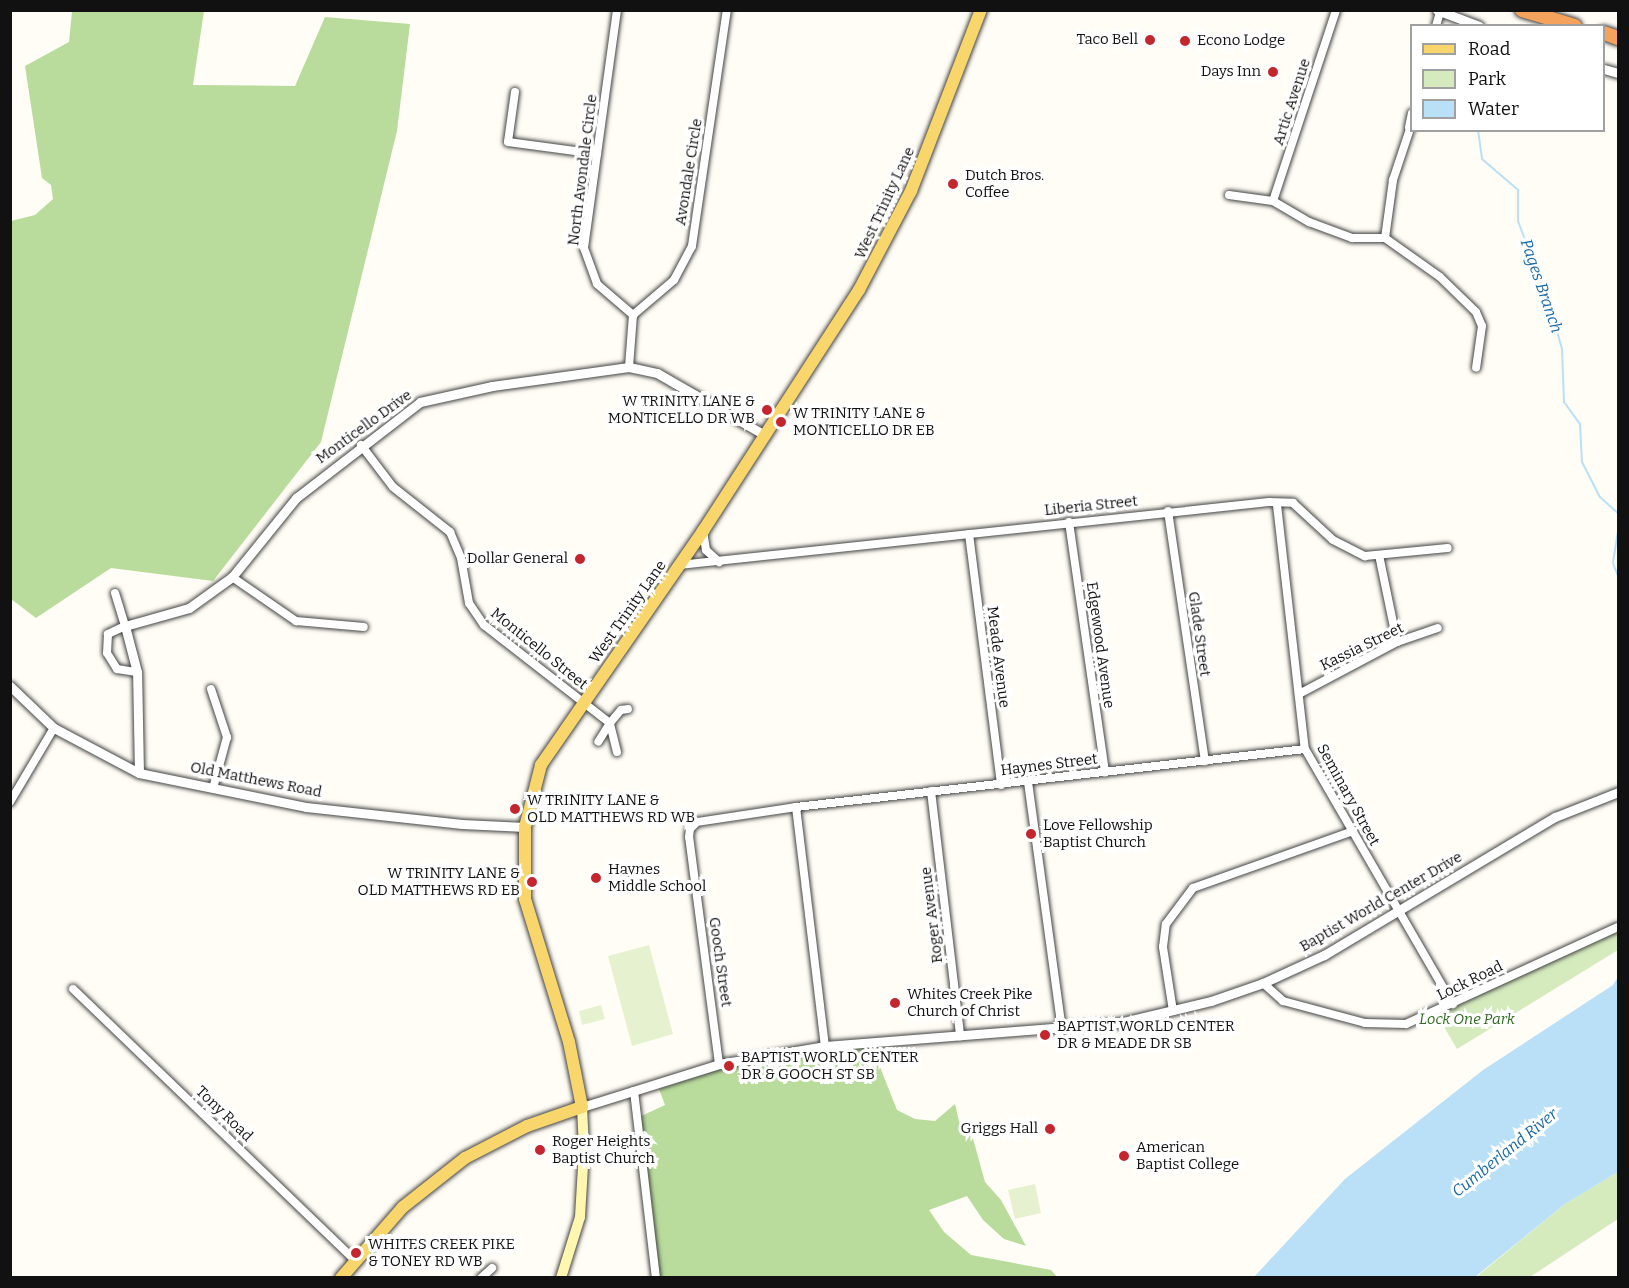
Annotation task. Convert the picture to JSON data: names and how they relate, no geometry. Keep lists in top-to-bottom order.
{
  "streets": {
    "main road": ["West Trinity Lane"],
    "street": [
      "Artic Avenue",
      "North Avondale Circle",
      "Avondale Circle",
      "Monticello Drive",
      "Liberia Street",
      "Glade Street",
      "Edgewood Avenue",
      "Kassia Street",
      "Monticello Street",
      "Meade Avenue",
      "Haynes Street",
      "Old Matthews Road",
      "Seminary Street",
      "Baptist World Center Drive",
      "Roger Avenue",
      "Gooch Street",
      "Lock Road",
      "Tony Road"
    ]
  },
  "crossings": [
    ["North Avondale Circle", "Avondale Circle"],
    ["West Trinity Lane", "Monticello Drive"],
    ["West Trinity Lane", "Liberia Street"],
    ["West Trinity Lane", "Monticello Street"],
    ["West Trinity Lane", "Old Matthews Road"],
    ["West Trinity Lane", "Baptist World Center Drive"],
    ["Monticello Drive", "Monticello Street"],
    ["Liberia Street", "Glade Street"],
    ["Liberia Street", "Edgewood Avenue"],
    ["Liberia Street", "Meade Avenue"],
    ["Liberia Street", "Seminary Street"],
    ["Glade Street", "Haynes Street"],
    ["Edgewood Avenue", "Haynes Street"],
    ["Kassia Street", "Seminary Street"],
    ["Meade Avenue", "Haynes Street"],
    ["Haynes Street", "Seminary Street"],
    ["Haynes Street", "Roger Avenue"],
    ["Haynes Street", "Gooch Street"],
    ["Seminary Street", "Baptist World Center Drive"],
    ["Seminary Street", "Lock Road"],
    ["Baptist World Center Drive", "Roger Avenue"],
    ["Baptist World Center Drive", "Gooch Street"],
    ["Baptist World Center Drive", "Lock Road"]
  ],
  "water": ["Pages Branch", "Cumberland River"],
  "parks": ["Lock One Park"],
  "places": [
    "Taco Bell",
    "Econo Lodge",
    "Days Inn",
    "Dutch Bros. Coffee",
    "W TRINITY LANE & MONTICELLO DR WB",
    "W TRINITY LANE & MONTICELLO DR EB",
    "Dollar General",
    "W TRINITY LANE & OLD MATTHEWS RD WB",
    "Love Fellowship Baptist Church",
    "Haynes Middle School",
    "W TRINITY LANE & OLD MATTHEWS RD EB",
    "Whites Creek Pike Church of Christ",
    "BAPTIST WORLD CENTER DR & MEADE DR SB",
    "BAPTIST WORLD CENTER DR & GOOCH ST SB",
    "Griggs Hall",
    "Roger Heights Baptist Church",
    "American Baptist College",
    "WHITES CREEK PIKE & TONEY RD WB"
  ],
  "legend": ["Road", "Park", "Water"]
}
